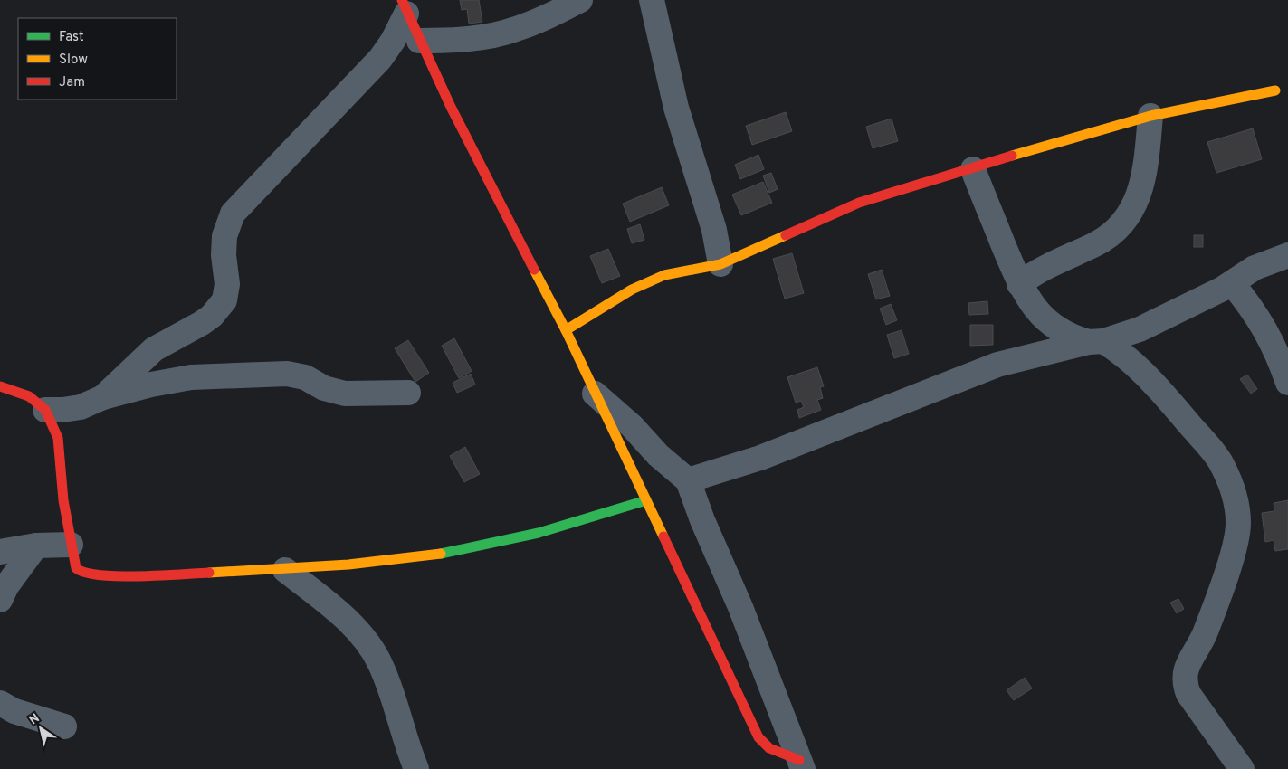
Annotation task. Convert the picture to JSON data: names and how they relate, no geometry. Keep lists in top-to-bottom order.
{
  "legend": ["Fast", "Slow", "Jam"],
  "north": "top left"
}
